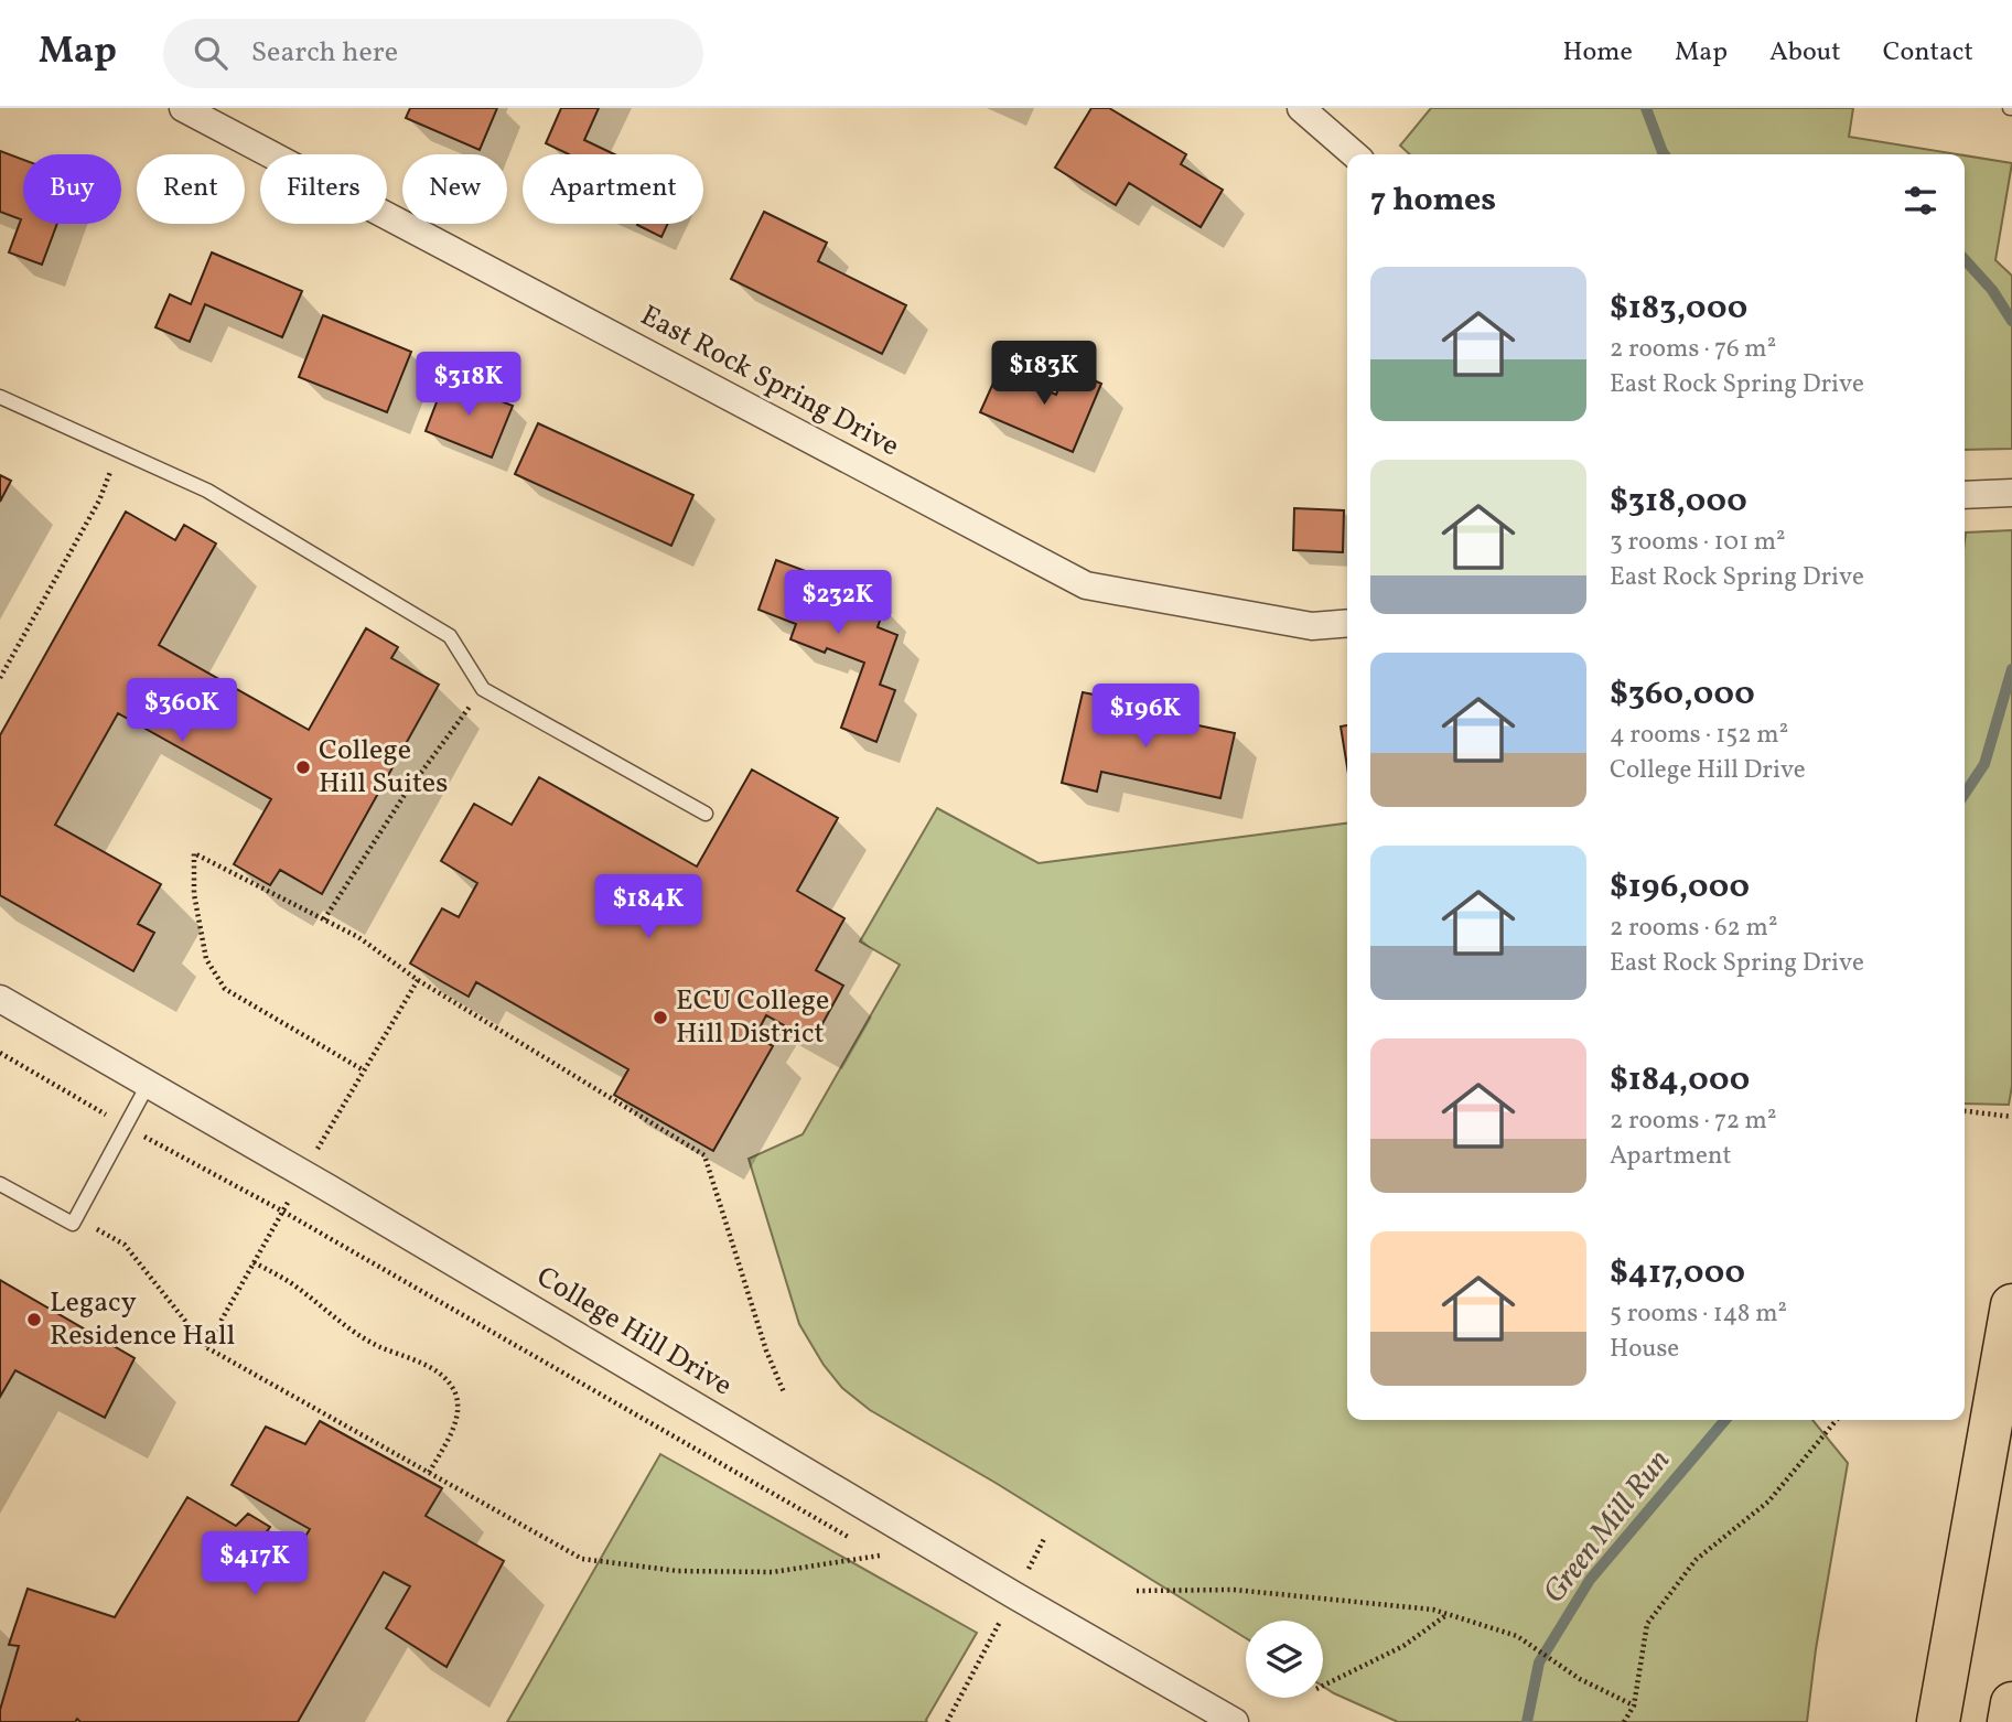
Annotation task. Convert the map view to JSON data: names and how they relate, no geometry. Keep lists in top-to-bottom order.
{
  "streets": {
    "street": ["East Rock Spring Drive", "College Hill Drive"]
  },
  "water": ["Green Mill Run"],
  "places": ["College Hill Suites", "ECU College Hill District", "Legacy Residence Hall"],
  "page": {
    "header": "Map",
    "search": "Search here",
    "nav": [
      "Home",
      "Map",
      "About",
      "Contact"
    ],
    "chip": [
      "Buy",
      "Rent",
      "Filters",
      "New",
      "Apartment"
    ],
    "heading": "7 homes",
    "list": [
      {
        "name": "$183,000",
        "note": "2 rooms · 76 m² · East Rock Spring Drive"
      },
      {
        "name": "$318,000",
        "note": "3 rooms · 101 m² · East Rock Spring Drive"
      },
      {
        "name": "$360,000",
        "note": "4 rooms · 152 m² · College Hill Drive"
      },
      {
        "name": "$196,000",
        "note": "2 rooms · 62 m² · East Rock Spring Drive"
      },
      {
        "name": "$184,000",
        "note": "2 rooms · 72 m² · Apartment"
      },
      {
        "name": "$417,000",
        "note": "5 rooms · 148 m² · House"
      }
    ],
    "price": [
      "$183K",
      "$318K",
      "$232K",
      "$360K",
      "$196K",
      "$184K",
      "$417K"
    ]
  }
}
